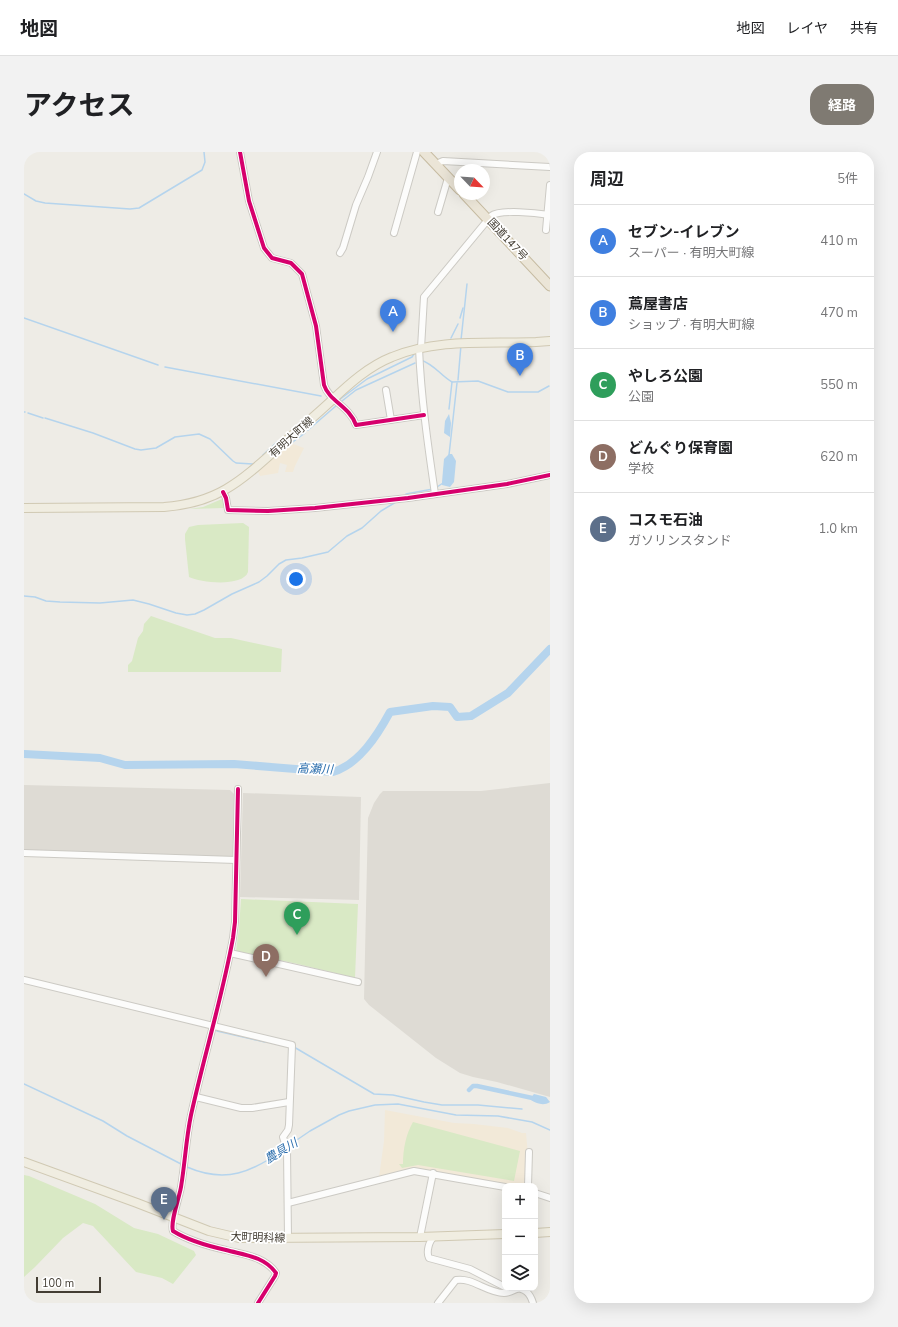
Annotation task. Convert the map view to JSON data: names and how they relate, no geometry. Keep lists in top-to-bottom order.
{
  "streets": {
    "highway": ["国道147号"],
    "main road": ["有明大町線", "大町明科線"]
  },
  "water": ["高瀬川", "農具川"],
  "scale_bar": "100 m",
  "north": "bottom right",
  "page": {
    "header": "地図",
    "nav": ["地図", "レイヤ", "共有"],
    "title": "アクセス",
    "buttons": "経路",
    "heading": ["周辺", "5件"],
    "list": [
      {
        "mark": "A",
        "name": "セブン-イレブン",
        "note": "スーパー · 有明大町線",
        "value": "410 m"
      },
      {
        "mark": "B",
        "name": "蔦屋書店",
        "note": "ショップ · 有明大町線",
        "value": "470 m"
      },
      {
        "mark": "C",
        "name": "やしろ公園",
        "note": "公園",
        "value": "550 m"
      },
      {
        "mark": "D",
        "name": "どんぐり保育園",
        "note": "学校",
        "value": "620 m"
      },
      {
        "mark": "E",
        "name": "コスモ石油",
        "note": "ガソリンスタンド",
        "value": "1.0 km"
      }
    ],
    "pins": [
      "A",
      "B",
      "C",
      "D",
      "E"
    ],
    "map_buttons": ["+", "−"],
    "scale": "100 m"
  }
}
